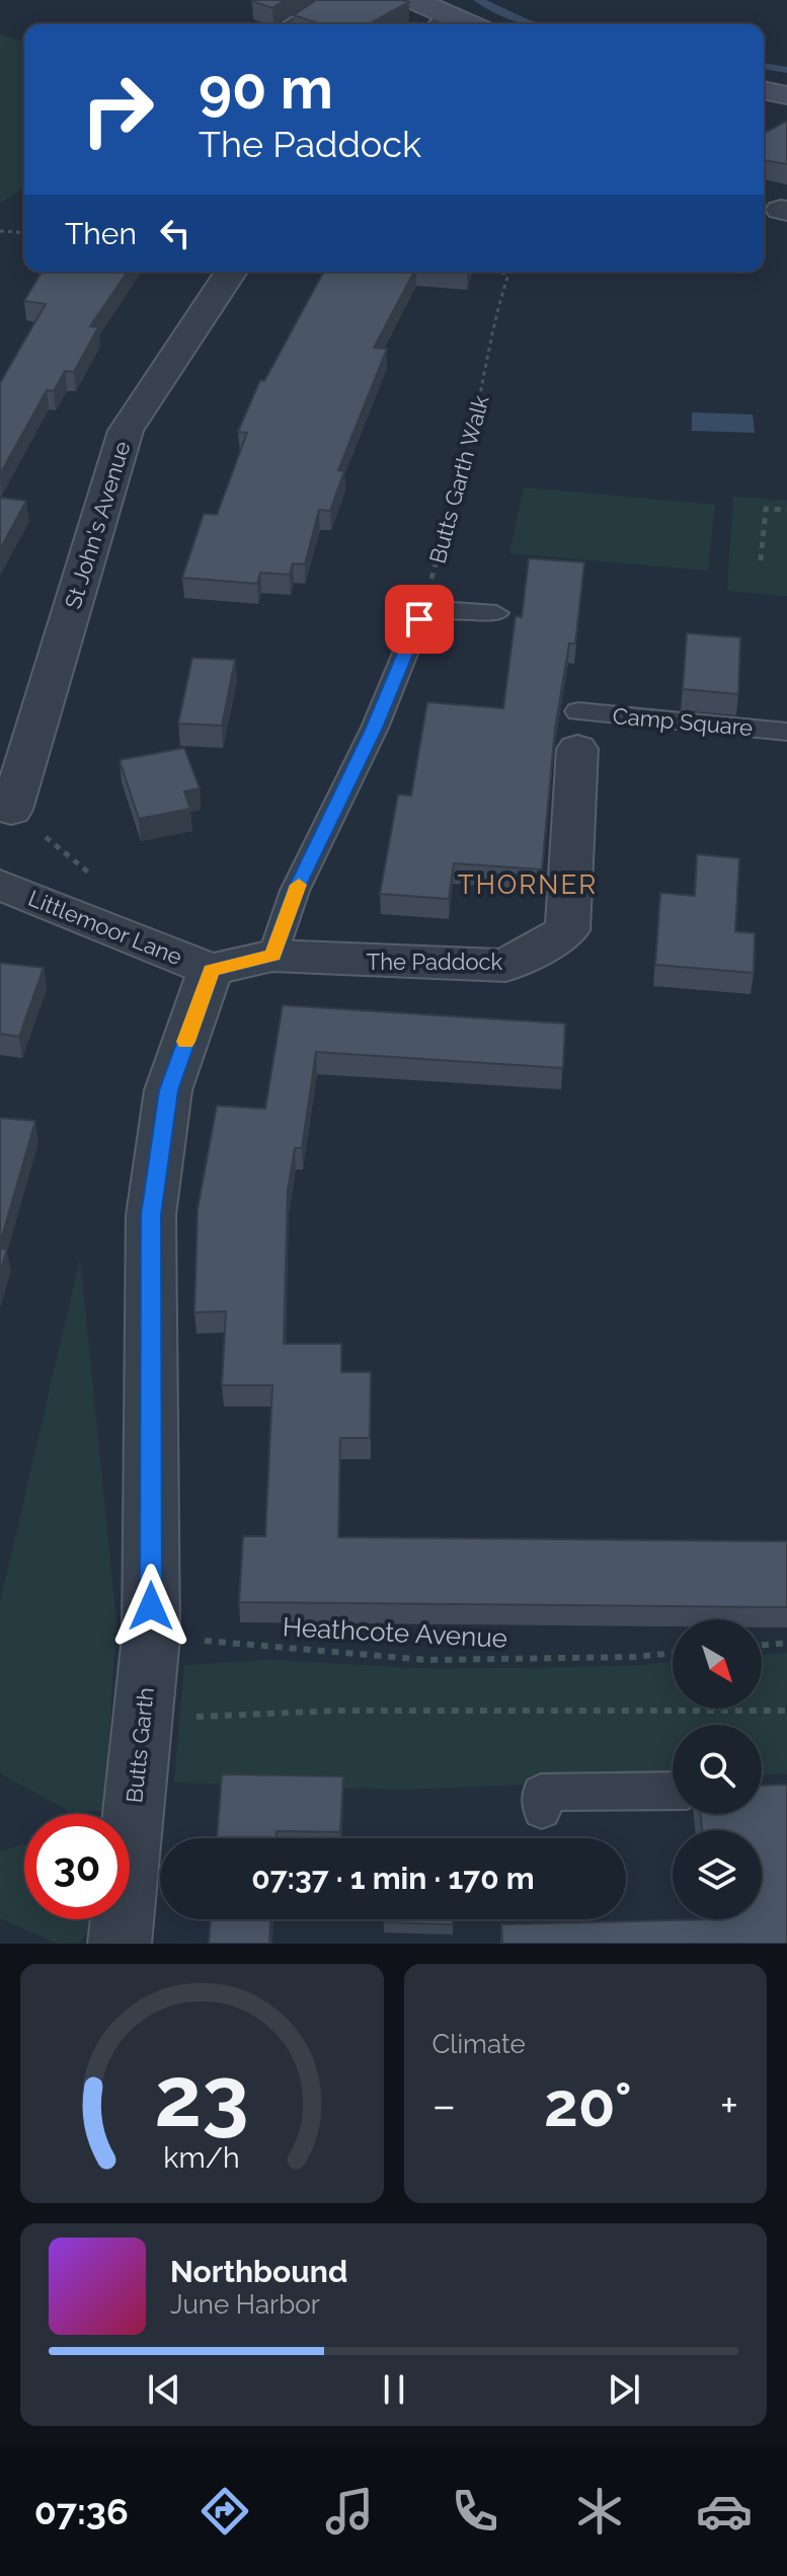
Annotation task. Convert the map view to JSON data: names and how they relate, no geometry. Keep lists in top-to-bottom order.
{
  "streets": {
    "street": [
      "St John's Avenue",
      "Littlemoor Lane",
      "The Paddock",
      "Butts Garth"
    ],
    "lane": ["Camp Square"],
    "path": ["Butts Garth Walk", "Heathcote Avenue"]
  },
  "crossings": [
    ["Camp Square", "The Paddock"],
    ["Littlemoor Lane", "The Paddock"],
    ["Littlemoor Lane", "Butts Garth"],
    ["The Paddock", "Butts Garth"],
    ["Heathcote Avenue", "Butts Garth"]
  ],
  "districts": ["THORNER"],
  "north": "bottom right",
  "page": {
    "turn": ["90 m", "The Paddock"],
    "then": "Then",
    "limit": "30",
    "trip": "07:37 · 1 min · 170 m",
    "tile": "Climate",
    "heat": ["−", "20°", "+"],
    "song": ["Northbound", "June Harbor"],
    "tabs": "07:36",
    "gauge": ["23", "km/h"]
  }
}
